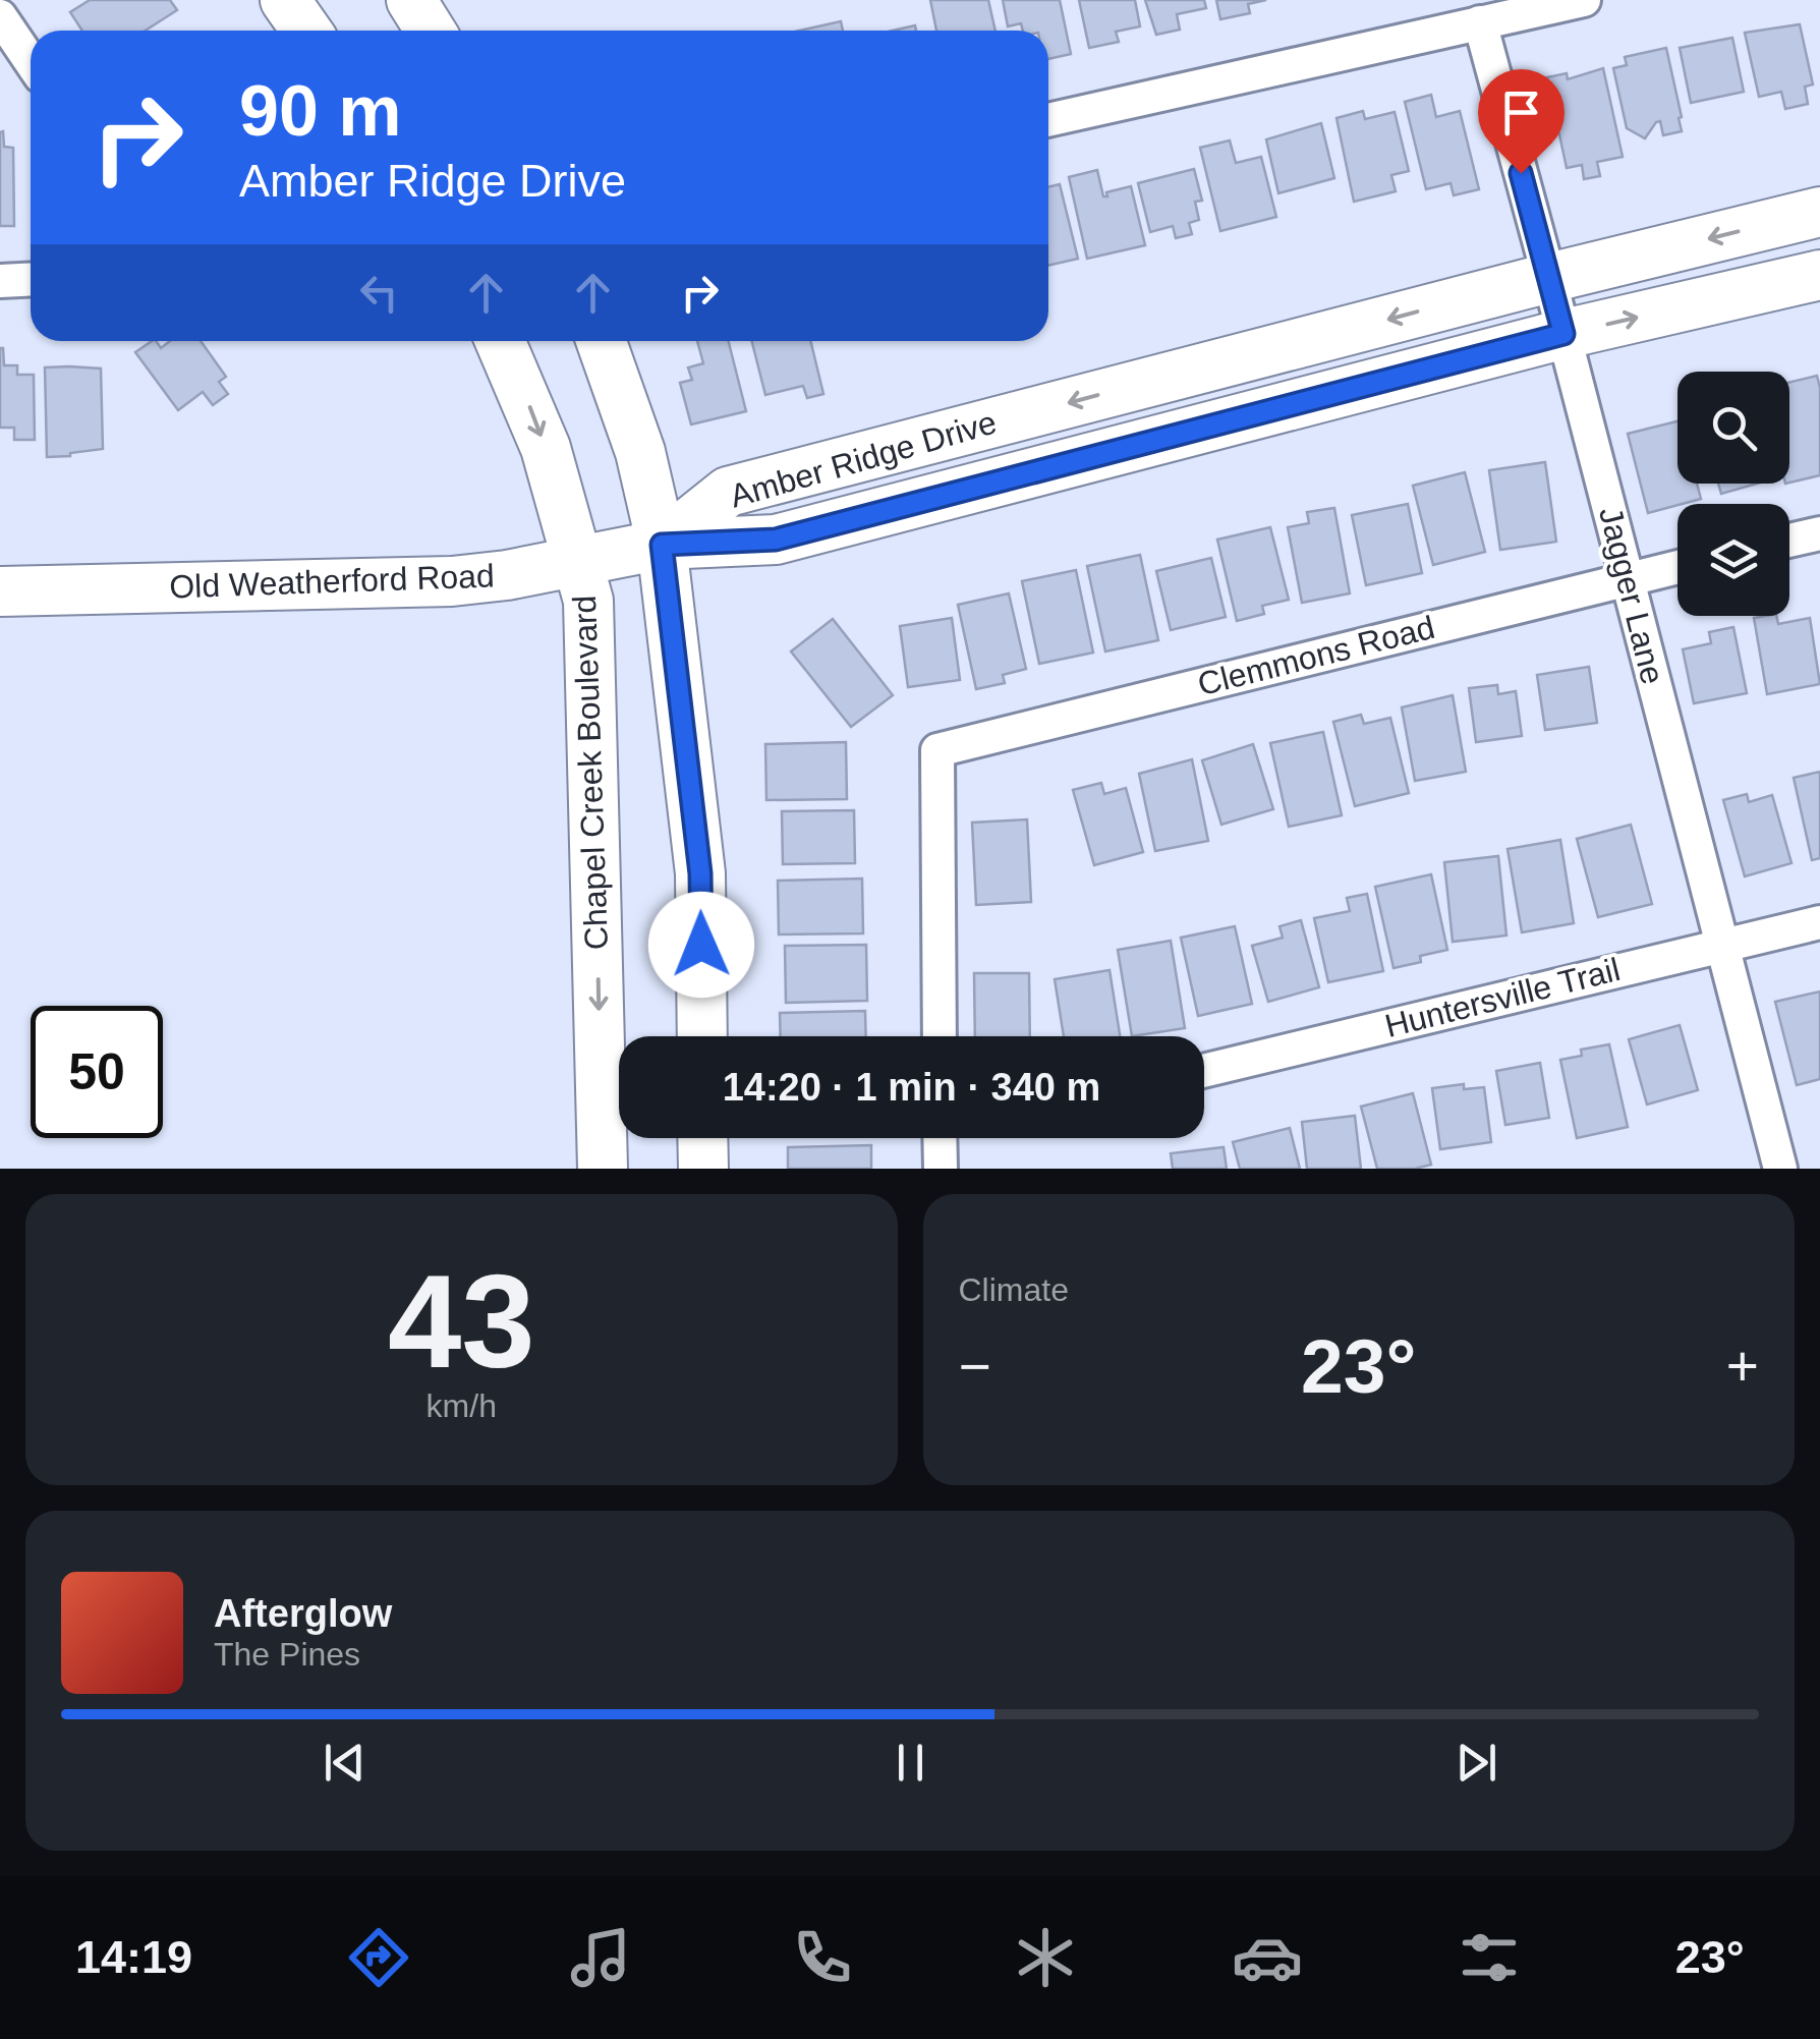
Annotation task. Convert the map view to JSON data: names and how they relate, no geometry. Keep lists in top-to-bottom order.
{
  "streets": {
    "street": [
      "Amber Ridge Drive",
      "Old Weatherford Road",
      "Jagger Lane",
      "Clemmons Road",
      "Chapel Creek Boulevard",
      "Huntersville Trail"
    ]
  },
  "crossings": [
    ["Amber Ridge Drive", "Old Weatherford Road"],
    ["Amber Ridge Drive", "Jagger Lane"],
    ["Old Weatherford Road", "Chapel Creek Boulevard"],
    ["Jagger Lane", "Clemmons Road"],
    ["Jagger Lane", "Huntersville Trail"]
  ],
  "page": {
    "turn": ["90 m", "Amber Ridge Drive"],
    "limit": "50",
    "trip": "14:20 · 1 min · 340 m",
    "tile": [
      ["43", "km/h"],
      "Climate"
    ],
    "heat": ["−", "23°", "+"],
    "song": ["Afterglow", "The Pines"],
    "tabs": ["14:19", "23°"]
  }
}
